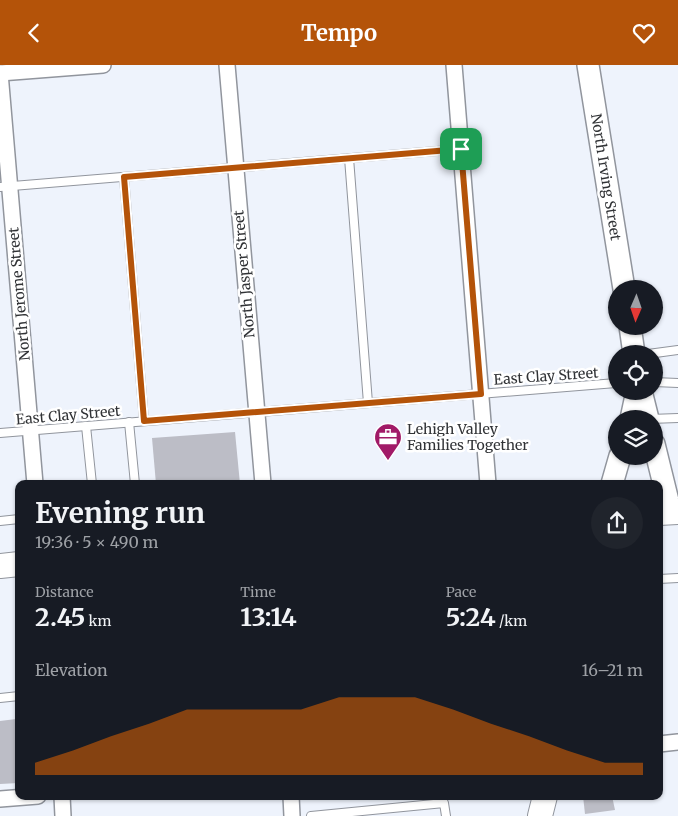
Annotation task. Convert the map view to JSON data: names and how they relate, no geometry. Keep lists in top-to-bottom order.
{
  "streets": {
    "main road": ["North Irving Street"],
    "street": ["North Jasper Street", "North Jerome Street"],
    "lane": ["East Clay Street"]
  },
  "crossings": [
    ["North Jasper Street", "East Clay Street"],
    ["North Jerome Street", "East Clay Street"]
  ],
  "places": {
    "office": ["Lehigh Valley Families Together"]
  },
  "north": "bottom",
  "page": {
    "header": "Tempo",
    "heading": ["Evening run", "19:36 · 5 × 490 m"],
    "stats": [
      ["Distance", "2.45 km"],
      ["Time", "13:14"],
      ["Pace", "5:24 /km"]
    ],
    "chart": ["Elevation", "16–21 m"]
  }
}
